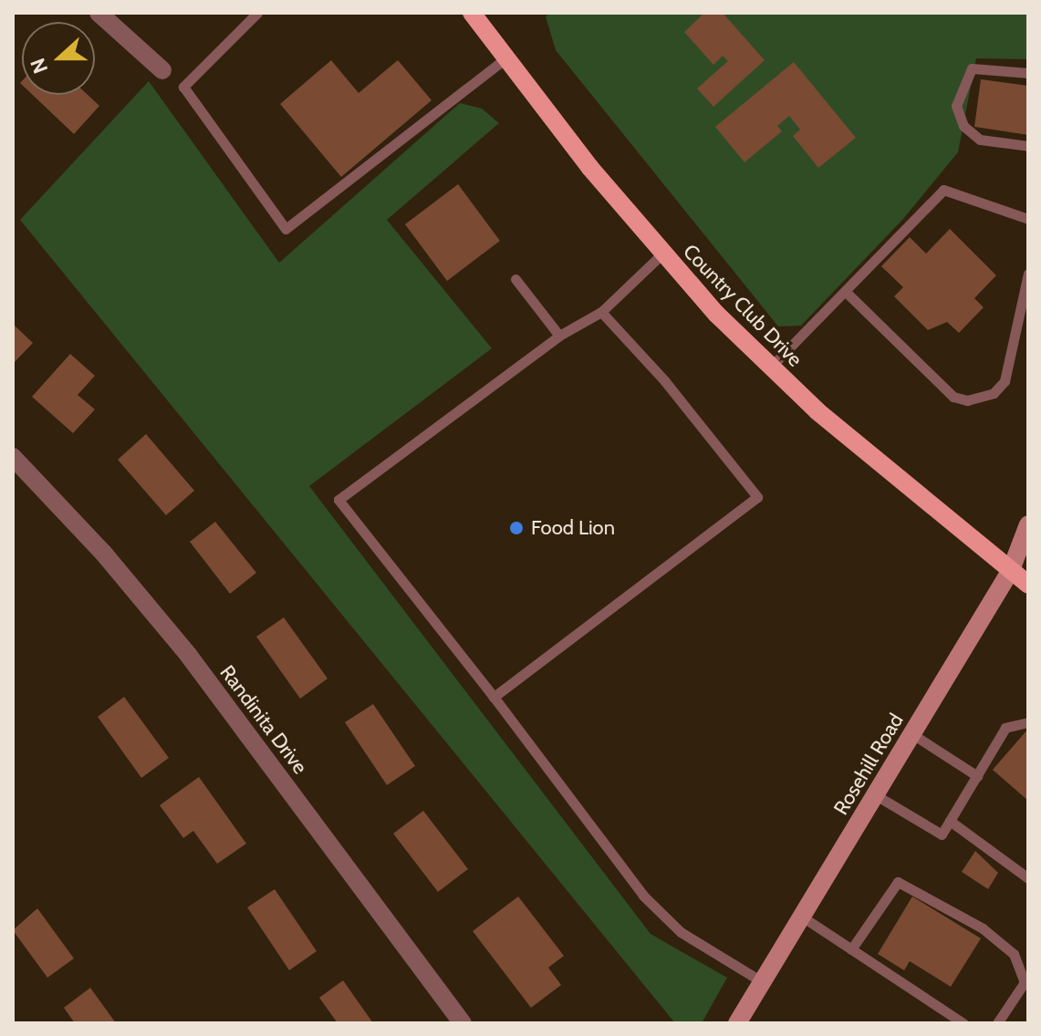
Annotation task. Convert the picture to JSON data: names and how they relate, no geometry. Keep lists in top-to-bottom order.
{
  "streets": {
    "main road": ["Country Club Drive", "Rosehill Road"],
    "street": ["Randinita Drive"]
  },
  "crossings": [
    ["Country Club Drive", "Rosehill Road"]
  ],
  "places": ["Food Lion"],
  "north": "left"
}
